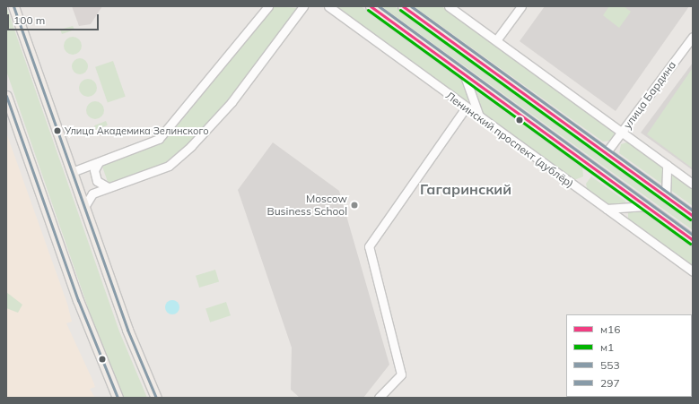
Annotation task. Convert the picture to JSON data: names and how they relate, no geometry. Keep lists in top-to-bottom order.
{
  "streets": {
    "street": ["улица Бардина", "Ленинский проспект (дублёр)"]
  },
  "districts": ["Гагаринский"],
  "places": ["Улица Академика Зелинского", "Moscow Business School"],
  "lines": [
    "transit line м16",
    "transit line 553",
    "transit line 297",
    "transit line м1"
  ],
  "legend": [
    "м16",
    "м1",
    "553",
    "297"
  ],
  "scale_bar": "100 m"
}
